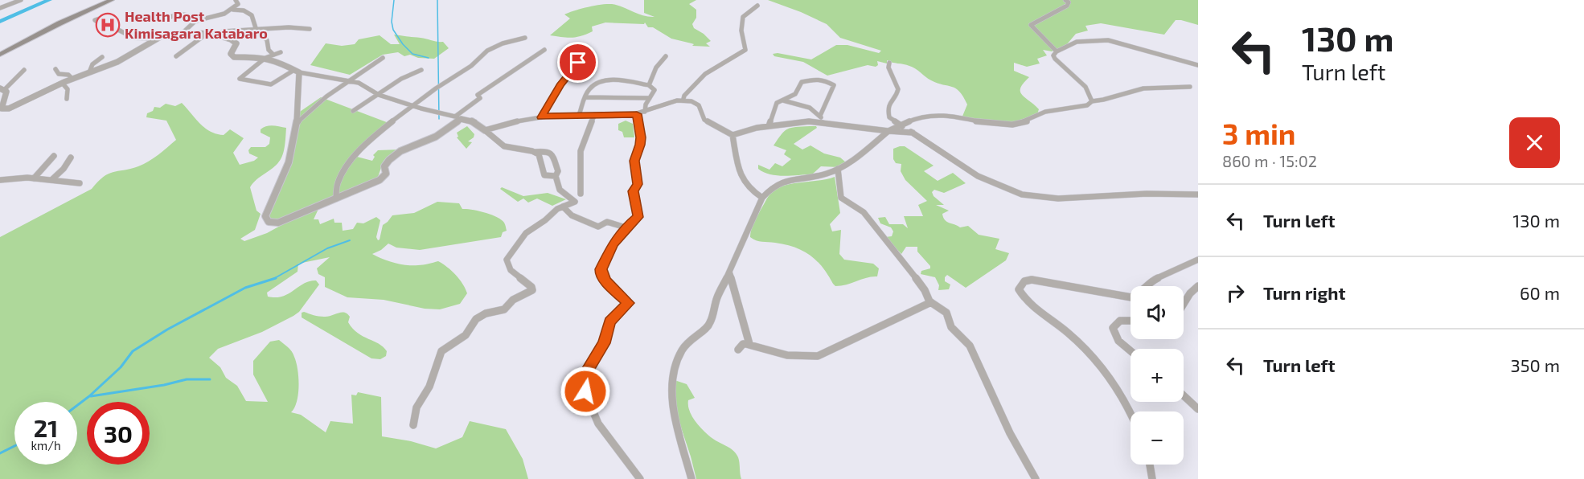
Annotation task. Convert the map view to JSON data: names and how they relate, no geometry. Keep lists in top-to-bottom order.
{
  "places": {
    "hospital": ["Health Post Kimisagara Katabaro"]
  },
  "page": {
    "turn": ["130 m", "Turn left"],
    "heading": ["3 min", "860 m · 15:02"],
    "list": [
      {
        "name": "Turn left",
        "value": "130 m"
      },
      {
        "name": "Turn right",
        "value": "60 m"
      },
      {
        "name": "Turn left",
        "value": "350 m"
      }
    ],
    "map_buttons": ["+", "−"],
    "speed": "21 km/h",
    "limit": "30"
  }
}
